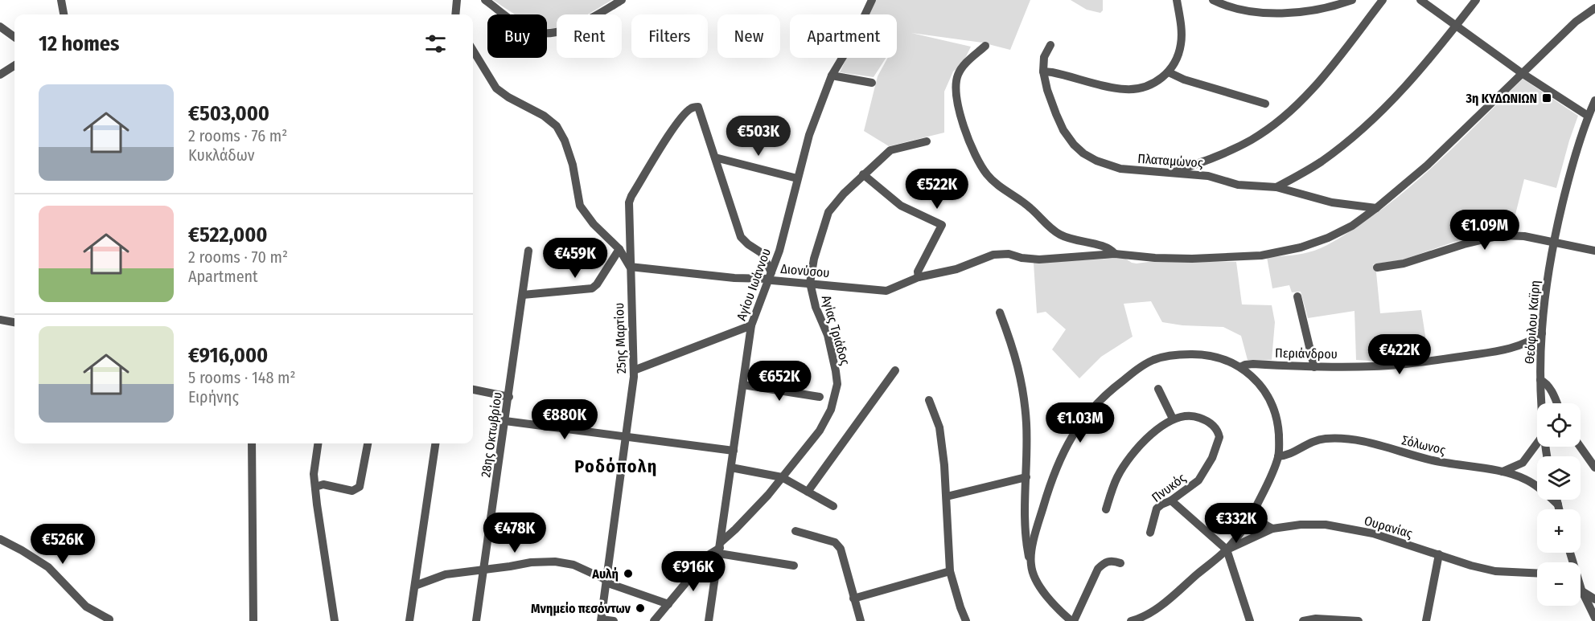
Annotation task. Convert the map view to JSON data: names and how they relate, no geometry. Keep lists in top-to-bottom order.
{
  "streets": {
    "street": [
      "Πλαταμώνος",
      "Διονύσου",
      "Αγίου Ιωάννου",
      "Θεόφιλου Καϊρη",
      "Αγίας Τριάδος",
      "25ης Μαρτίου",
      "Περιάνδρου",
      "28ης Οκτωβρίου",
      "Σόλωνος",
      "Πνυκός",
      "Ουρανίας"
    ]
  },
  "crossings": [
    ["Διονύσου", "Αγίου Ιωάννου"],
    ["Διονύσου", "Αγίας Τριάδος"],
    ["Διονύσου", "25ης Μαρτίου"],
    ["Αγίου Ιωάννου", "Αγίας Τριάδος"],
    ["Θεόφιλου Καϊρη", "Περιάνδρου"]
  ],
  "districts": ["Ροδόπολη"],
  "places": {
    "transit": ["3η ΚΥΔΩΝΙΩΝ"],
    "other": ["Αυλή", "Μνημείο πεσόντων"]
  },
  "page": {
    "chip": [
      "Buy",
      "Rent",
      "Filters",
      "New",
      "Apartment"
    ],
    "heading": "12 homes",
    "list": [
      {
        "name": "€503,000",
        "note": "2 rooms · 76 m² · Κυκλάδων"
      },
      {
        "name": "€522,000",
        "note": "2 rooms · 70 m² · Apartment"
      },
      {
        "name": "€916,000",
        "note": "5 rooms · 148 m² · Ειρήνης"
      }
    ],
    "price": [
      "€503K",
      "€522K",
      "€1.09M",
      "€459K",
      "€422K",
      "€652K",
      "€880K",
      "€1.03M",
      "€332K",
      "€478K",
      "€526K",
      "€916K"
    ],
    "map_buttons": ["+", "−"]
  }
}
